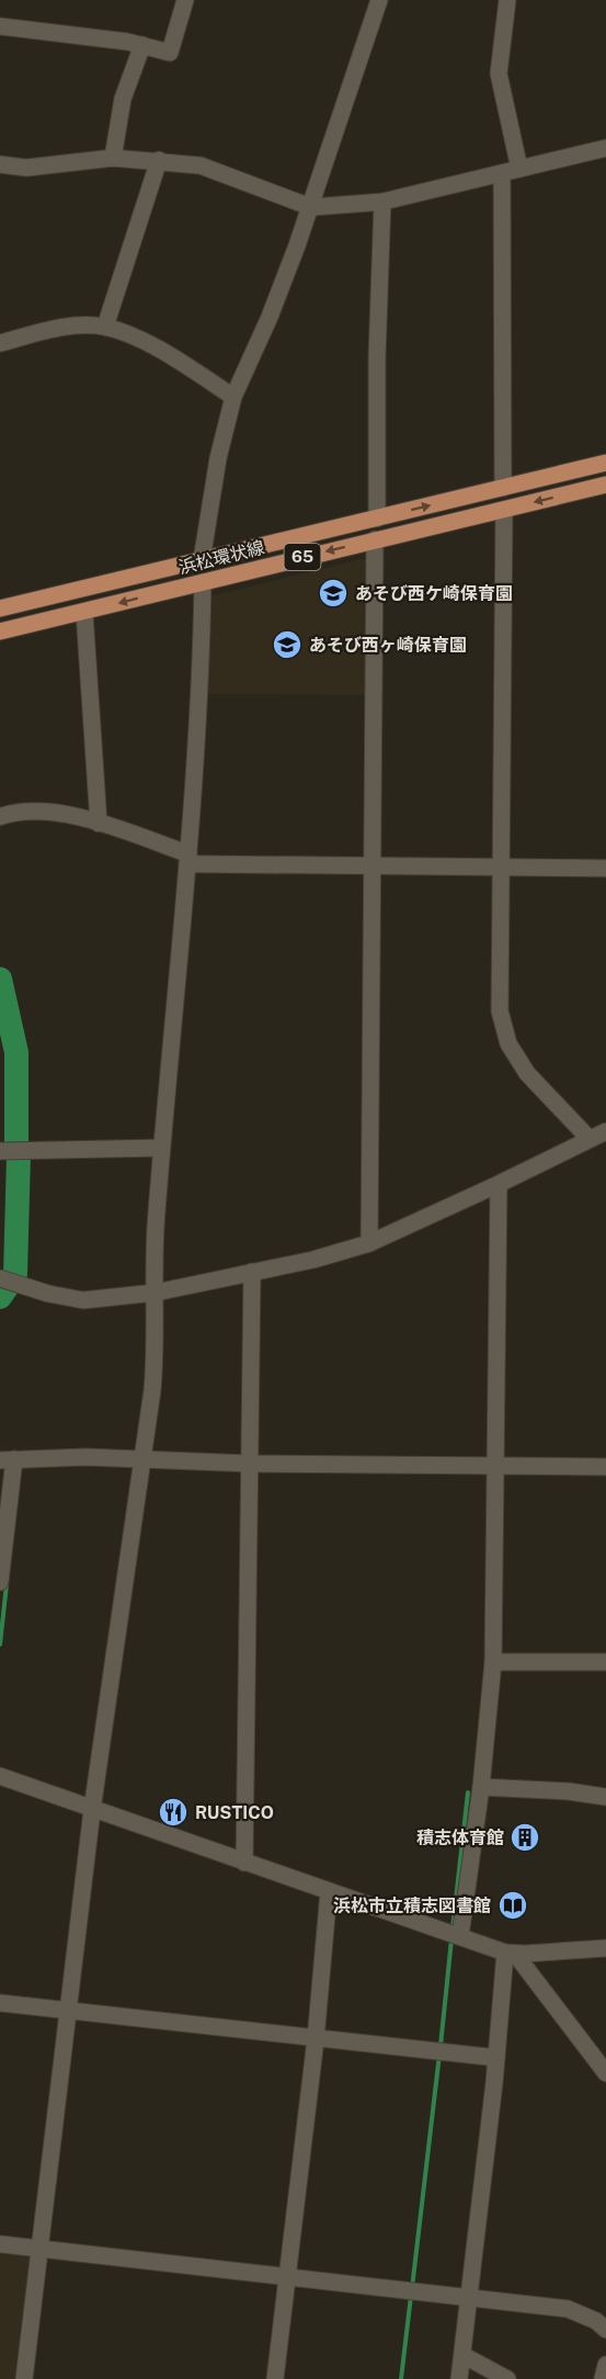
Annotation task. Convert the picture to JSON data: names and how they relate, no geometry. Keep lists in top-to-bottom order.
{
  "streets": {
    "main road": ["浜松環状線", "65"]
  },
  "places": {
    "school or university": ["あそび西ケ崎保育園", "あそび西ヶ崎保育園"],
    "restaurant": ["RUSTICO"],
    "building": ["積志体育館"],
    "library": ["浜松市立積志図書館"]
  }
}
